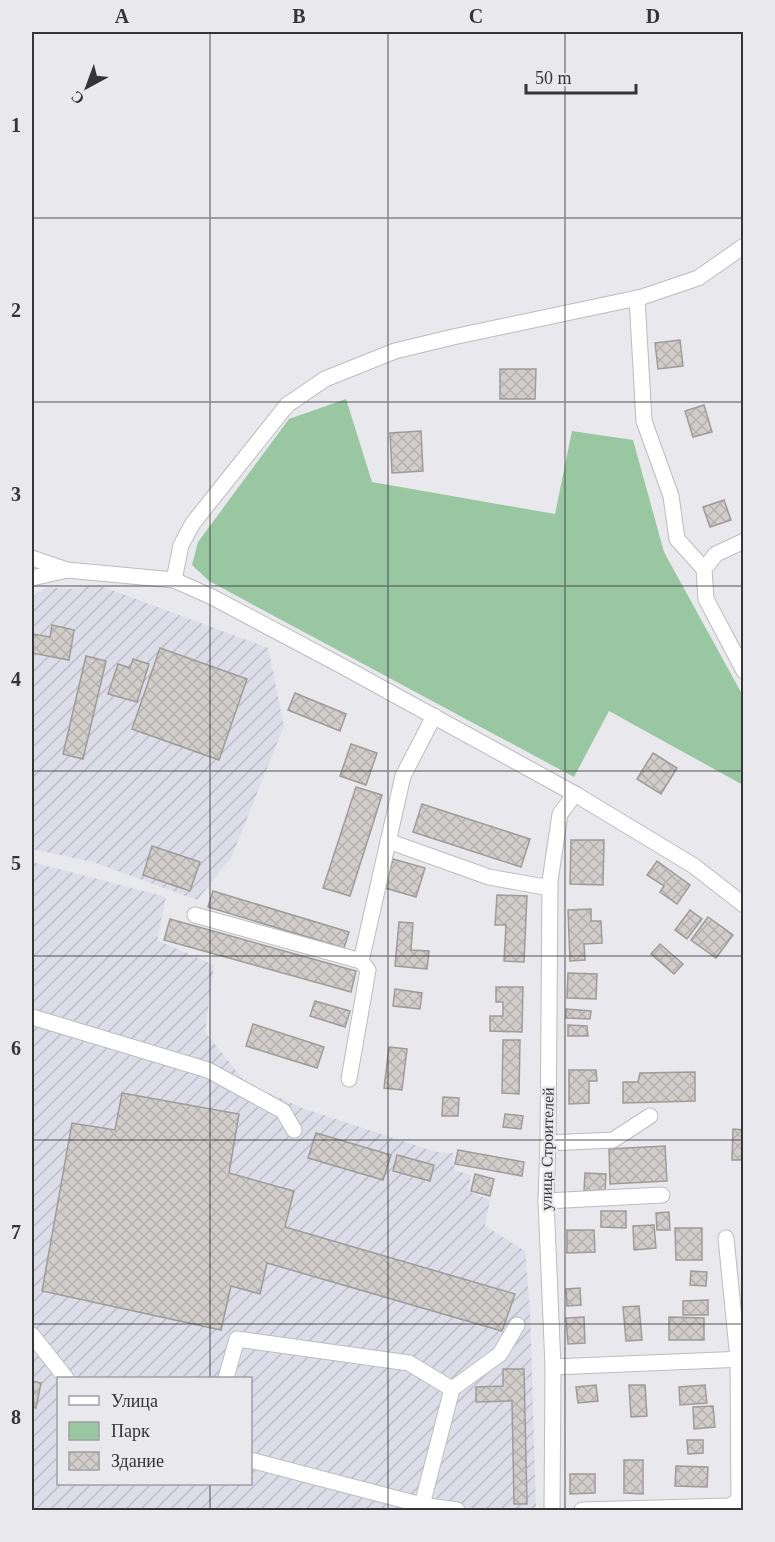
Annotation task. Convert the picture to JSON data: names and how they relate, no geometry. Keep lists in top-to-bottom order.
{
  "streets": {
    "street": ["улица Строителей"]
  },
  "legend": ["Улица", "Парк", "Здание"],
  "scale_bar": "50 m",
  "north": "bottom left",
  "grid": {
    "columns": [
      "A",
      "B",
      "C",
      "D"
    ],
    "rows": [
      "1",
      "2",
      "3",
      "4",
      "5",
      "6",
      "7",
      "8"
    ]
  }
}
